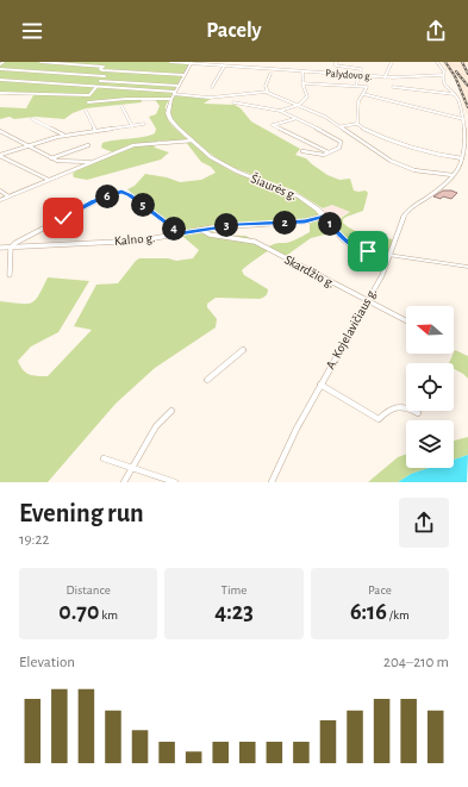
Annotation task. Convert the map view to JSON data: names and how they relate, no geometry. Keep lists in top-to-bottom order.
{
  "streets": {
    "main road": ["Šiaurės g."],
    "street": [
      "Palydovo g.",
      "Kalno g.",
      "Skardžio g.",
      "A. Kojelavičiaus g."
    ]
  },
  "crossings": [
    ["Palydovo g.", "Šiaurės g."],
    ["Palydovo g.", "A. Kojelavičiaus g."],
    ["Šiaurės g.", "Kalno g."],
    ["Šiaurės g.", "A. Kojelavičiaus g."],
    ["Kalno g.", "Skardžio g."],
    ["Skardžio g.", "A. Kojelavičiaus g."]
  ],
  "north": "left",
  "page": {
    "header": "Pacely",
    "pins": [
      "6",
      "5",
      "2",
      "1",
      "3",
      "4"
    ],
    "heading": ["Evening run", "19:22"],
    "stats": [
      ["Distance", "0.70 km"],
      ["Time", "4:23"],
      ["Pace", "6:16 /km"]
    ],
    "chart": ["Elevation", "204–210 m"]
  }
}
